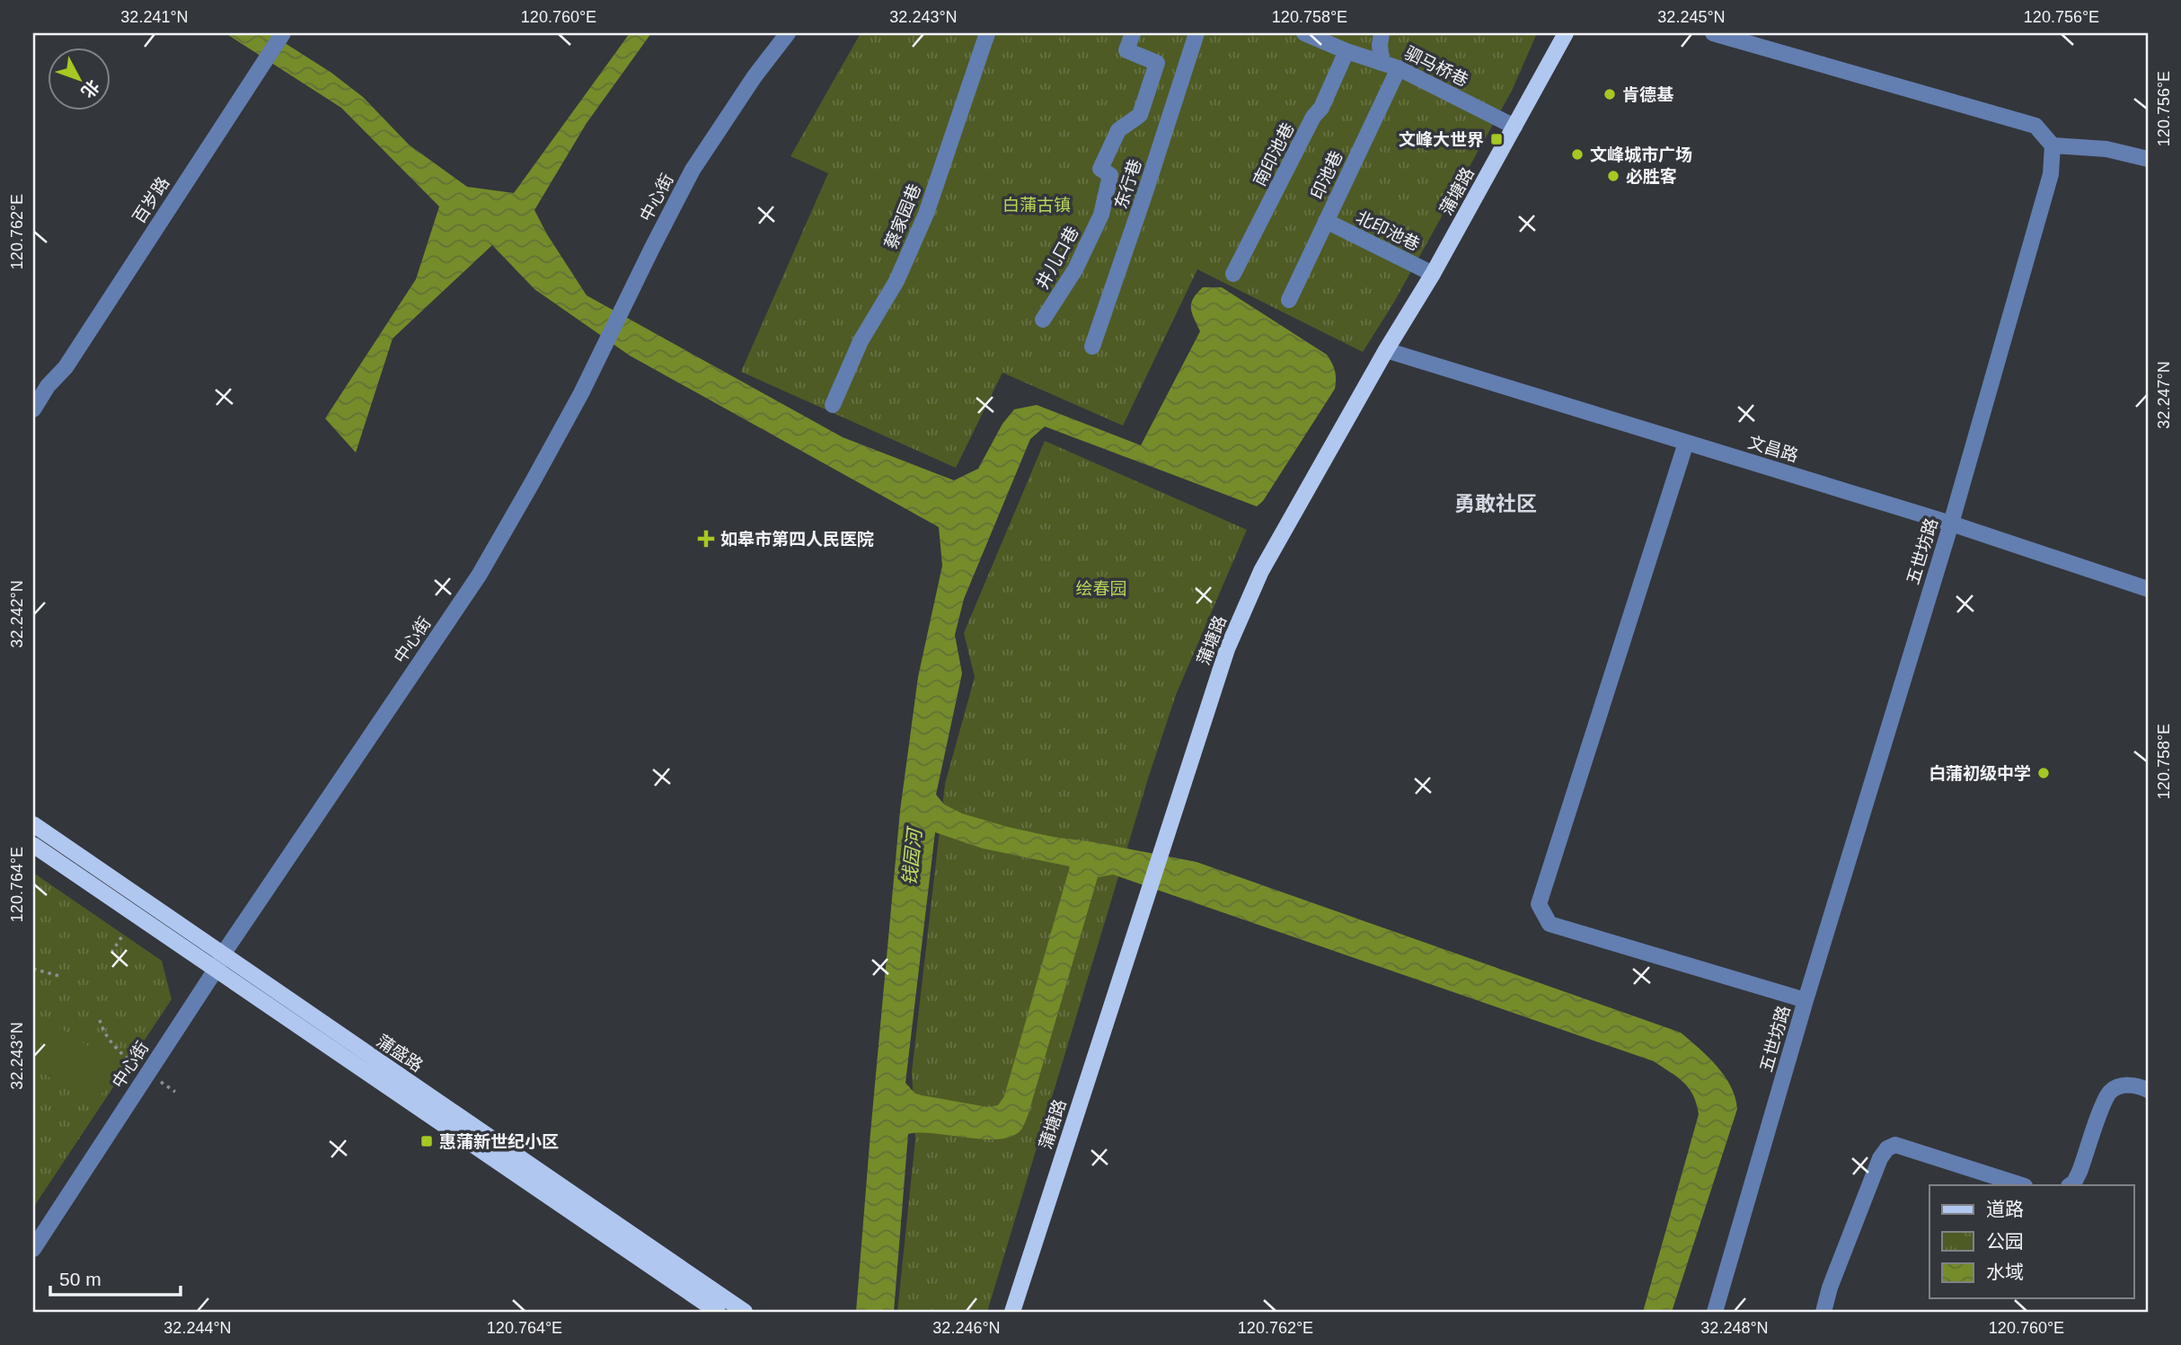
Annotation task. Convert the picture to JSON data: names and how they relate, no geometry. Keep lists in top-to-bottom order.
{
  "streets": {
    "main road": ["蒲塘路", "蒲盛路"],
    "street": [
      "驷马桥巷",
      "南印池巷",
      "印池巷",
      "东行巷",
      "中心街",
      "百岁路",
      "蔡家园巷",
      "北印池巷",
      "井儿口巷",
      "文昌路",
      "五世坊路"
    ]
  },
  "crossings": [
    ["驷马桥巷", "南印池巷"],
    ["驷马桥巷", "印池巷"],
    ["驷马桥巷", "蒲塘路"],
    ["印池巷", "北印池巷"],
    ["蒲塘路", "北印池巷"],
    ["蒲塘路", "文昌路"],
    ["中心街", "蒲盛路"],
    ["文昌路", "五世坊路"]
  ],
  "districts": ["勇敢社区"],
  "water": ["钱园河"],
  "parks": ["白蒲古镇", "绘春园"],
  "places": {
    "other": [
      "肯德基",
      "文峰城市广场",
      "必胜客",
      "白蒲初级中学"
    ],
    "transit": ["文峰大世界", "惠蒲新世纪小区"],
    "health": ["如皋市第四人民医院"]
  },
  "legend": ["道路", "公园", "水域"],
  "scale_bar": "50 m",
  "north": "bottom right",
  "coordinates": [
    "32.241°N",
    "120.760°E",
    "32.243°N",
    "120.758°E",
    "32.245°N",
    "120.756°E",
    "120.762°E",
    "32.247°N",
    "32.242°N",
    "120.764°E",
    "32.244°N",
    "32.246°N",
    "32.248°N"
  ]
}
